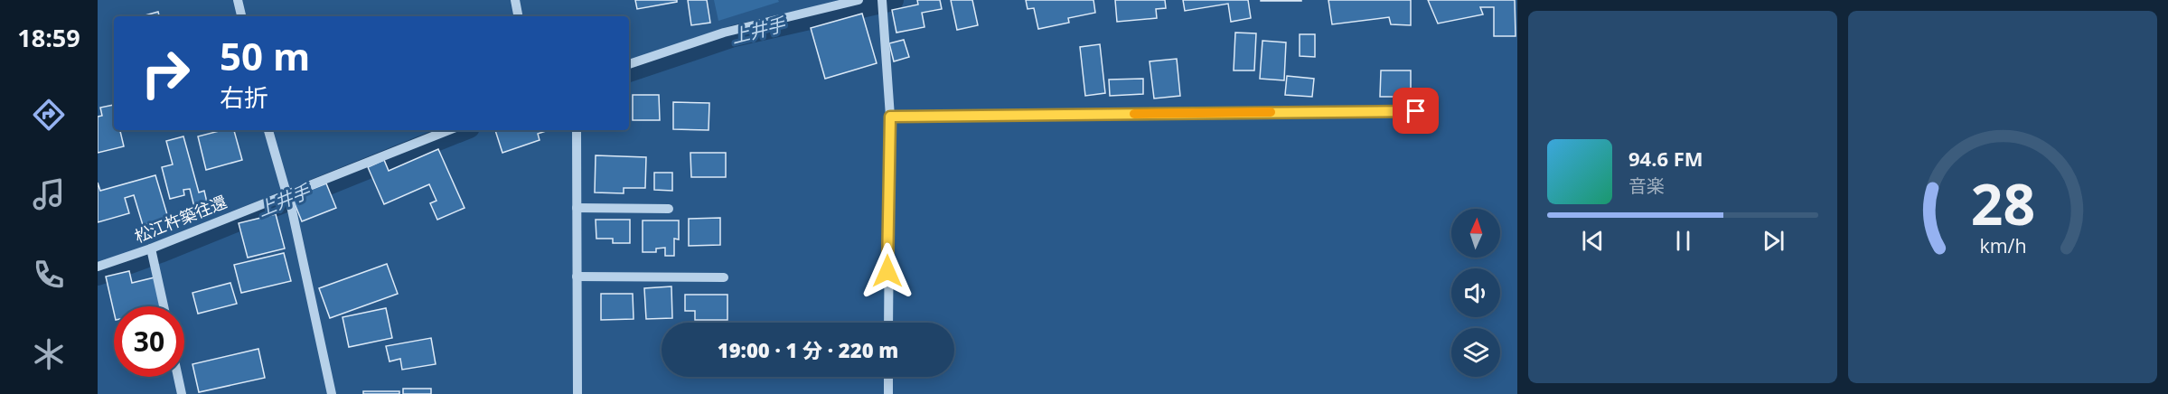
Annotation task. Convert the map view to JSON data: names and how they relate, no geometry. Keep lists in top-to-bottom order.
{
  "streets": {
    "street": ["松江杵築往還"]
  },
  "water": ["上井手"],
  "north": "top",
  "page": {
    "tabs": "18:59",
    "turn": ["50 m", "右折"],
    "song": ["94.6 FM", "音楽"],
    "limit": "30",
    "trip": "19:00 · 1 分 · 220 m",
    "gauge": ["28", "km/h"]
  }
}
